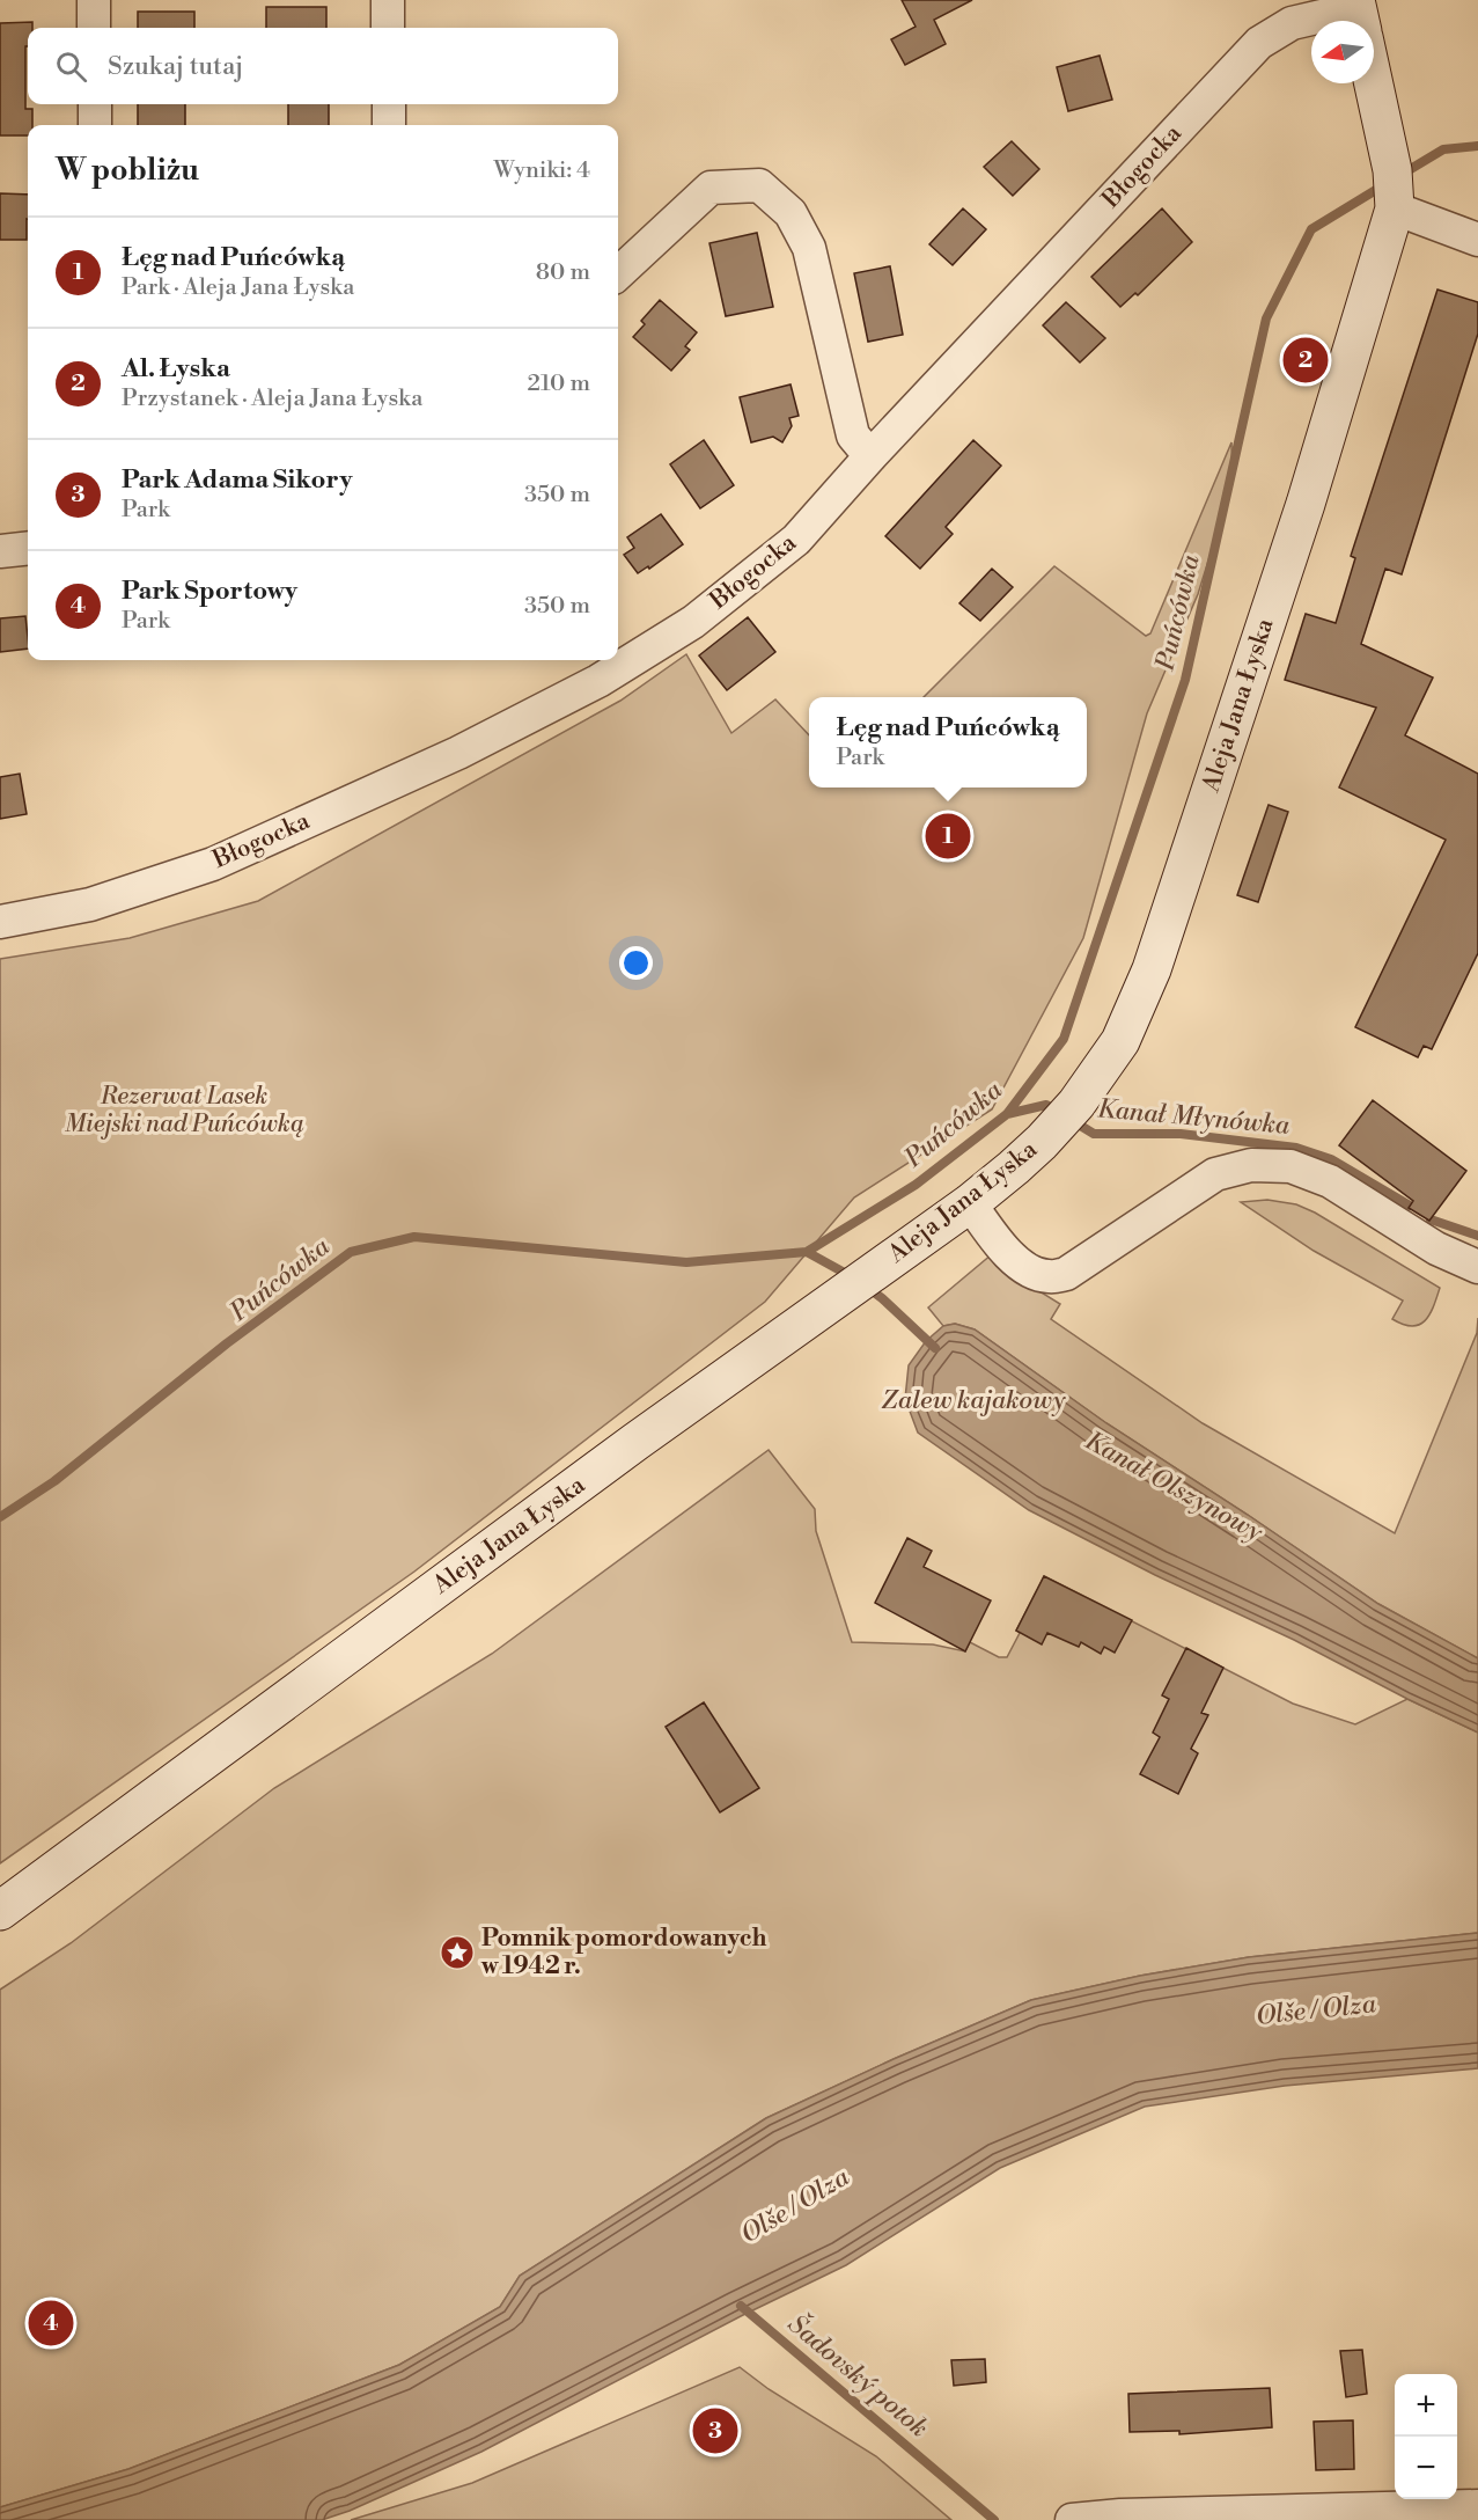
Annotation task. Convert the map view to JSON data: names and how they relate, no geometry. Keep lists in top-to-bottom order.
{
  "streets": {
    "street": ["Błogocka", "Aleja Jana Łyska"]
  },
  "crossings": [
    ["Błogocka", "Aleja Jana Łyska"]
  ],
  "water": [
    "Puńcówka",
    "Kanał Młynówka",
    "Zalew kajakowy",
    "Kanał Olszynowy",
    "Olše / Olza",
    "Šadovský potok"
  ],
  "parks": ["Rezerwat Lasek Miejski nad Puńcówką"],
  "places": {
    "place": ["Pomnik pomordowanych w 1942 r."]
  },
  "north": "left",
  "page": {
    "search": "Szukaj tutaj",
    "heading": ["W pobliżu", "Wyniki: 4"],
    "list": [
      {
        "mark": "1",
        "name": "Łęg nad Puńcówką",
        "note": "Park · Aleja Jana Łyska",
        "value": "80 m"
      },
      {
        "mark": "2",
        "name": "Al. Łyska",
        "note": "Przystanek · Aleja Jana Łyska",
        "value": "210 m"
      },
      {
        "mark": "3",
        "name": "Park Adama Sikory",
        "note": "Park",
        "value": "350 m"
      },
      {
        "mark": "4",
        "name": "Park Sportowy",
        "note": "Park",
        "value": "350 m"
      }
    ],
    "pins": [
      "2",
      "1",
      "4",
      "3"
    ],
    "popup": ["Łęg nad Puńcówką", "Park"],
    "map_buttons": ["+", "−"]
  }
}
